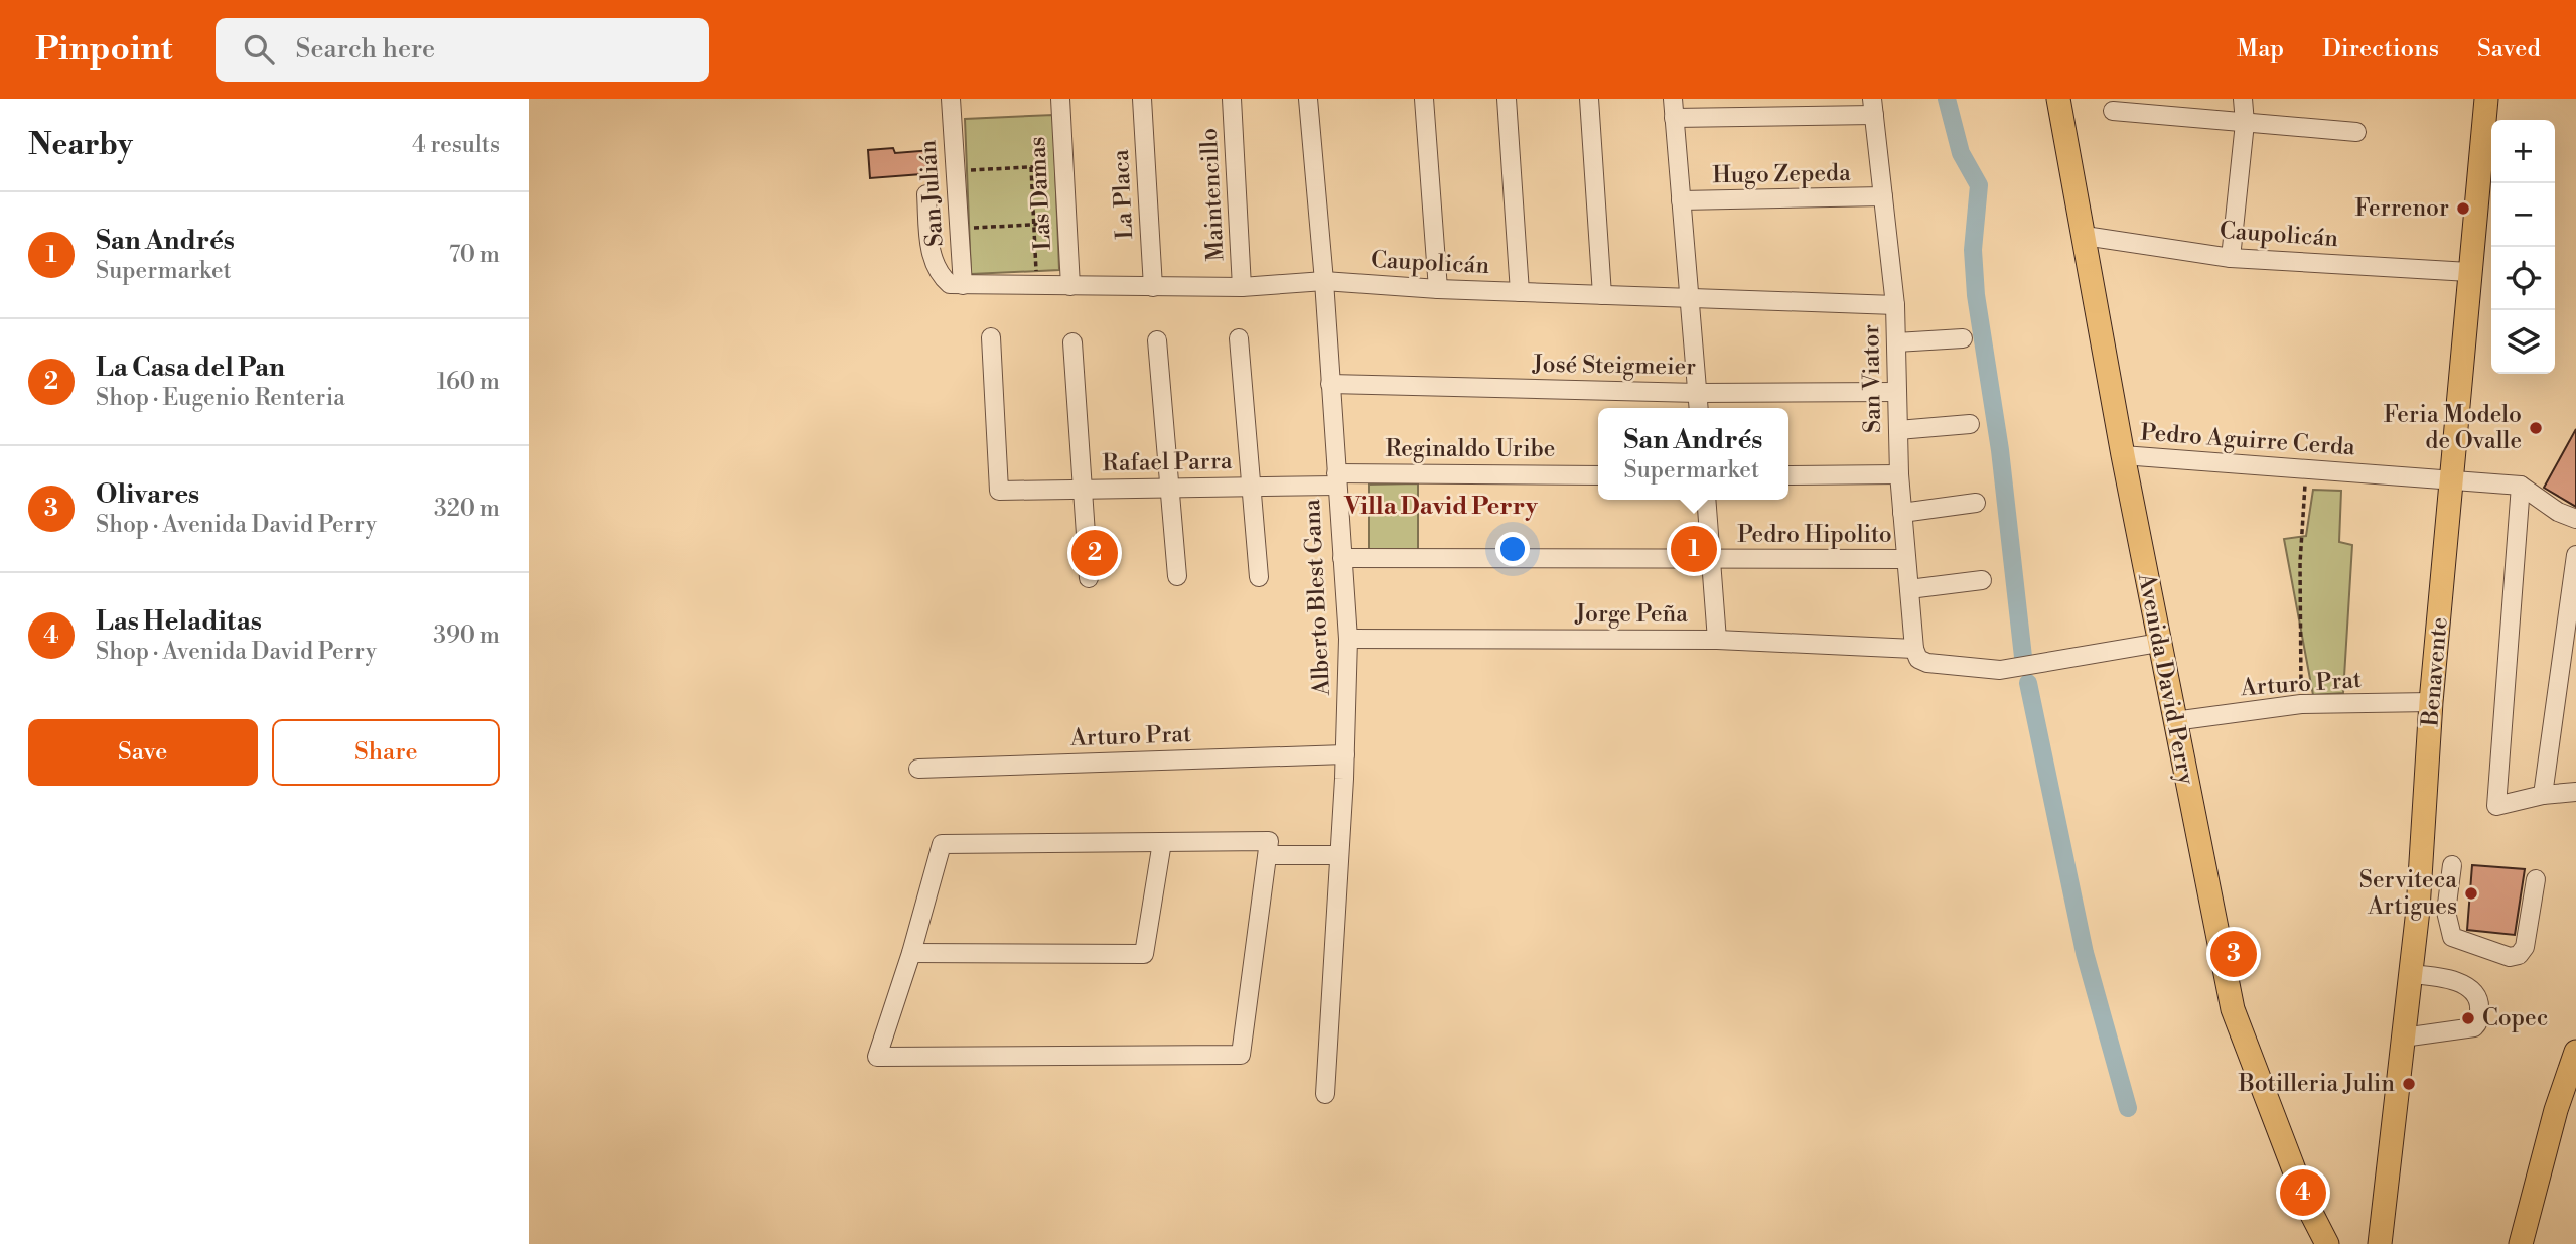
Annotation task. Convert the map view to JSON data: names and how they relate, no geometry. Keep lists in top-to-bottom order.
{
  "streets": {
    "main road": ["Benavente", "Avenida David Perry"],
    "street": [
      "Hugo Zepeda",
      "San Julián",
      "Las Damas",
      "La Placa",
      "Maintencillo",
      "Caupolicán",
      "José Steigmeier",
      "San Viator",
      "Pedro Aguirre Cerda",
      "Reginaldo Uribe",
      "Rafael Parra",
      "Pedro Hipolito",
      "Alberto Blest Gana",
      "Jorge Peña",
      "Arturo Prat"
    ]
  },
  "crossings": [
    ["Hugo Zepeda", "San Viator"],
    ["San Julián", "Caupolicán"],
    ["Las Damas", "Caupolicán"],
    ["La Placa", "Caupolicán"],
    ["Maintencillo", "Caupolicán"],
    ["Caupolicán", "San Viator"],
    ["Caupolicán", "Alberto Blest Gana"],
    ["Caupolicán", "Benavente"],
    ["Caupolicán", "Avenida David Perry"],
    ["José Steigmeier", "San Viator"],
    ["José Steigmeier", "Alberto Blest Gana"],
    ["San Viator", "Pedro Hipolito"],
    ["San Viator", "Jorge Peña"],
    ["Pedro Aguirre Cerda", "Benavente"],
    ["Pedro Aguirre Cerda", "Avenida David Perry"],
    ["Reginaldo Uribe", "Rafael Parra"],
    ["Reginaldo Uribe", "Alberto Blest Gana"],
    ["Rafael Parra", "Alberto Blest Gana"],
    ["Pedro Hipolito", "Alberto Blest Gana"],
    ["Alberto Blest Gana", "Jorge Peña"],
    ["Alberto Blest Gana", "Arturo Prat"],
    ["Jorge Peña", "Avenida David Perry"],
    ["Benavente", "Arturo Prat"],
    ["Avenida David Perry", "Arturo Prat"]
  ],
  "districts": ["Villa David Perry"],
  "places": [
    "Ferrenor",
    "Feria Modelo de Ovalle",
    "Serviteca Artigues",
    "Copec",
    "Botilleria Julin"
  ],
  "page": {
    "header": "Pinpoint",
    "search": "Search here",
    "nav": ["Map", "Directions", "Saved"],
    "heading": ["Nearby", "4 results"],
    "map_buttons": ["+", "−"],
    "list": [
      {
        "mark": "1",
        "name": "San Andrés",
        "note": "Supermarket",
        "value": "70 m"
      },
      {
        "mark": "2",
        "name": "La Casa del Pan",
        "note": "Shop · Eugenio Renteria",
        "value": "160 m"
      },
      {
        "mark": "3",
        "name": "Olivares",
        "note": "Shop · Avenida David Perry",
        "value": "320 m"
      },
      {
        "mark": "4",
        "name": "Las Heladitas",
        "note": "Shop · Avenida David Perry",
        "value": "390 m"
      }
    ],
    "popup": ["San Andrés", "Supermarket"],
    "pins": [
      "1",
      "2",
      "3",
      "4"
    ],
    "buttons": ["Save", "Share"]
  }
}
